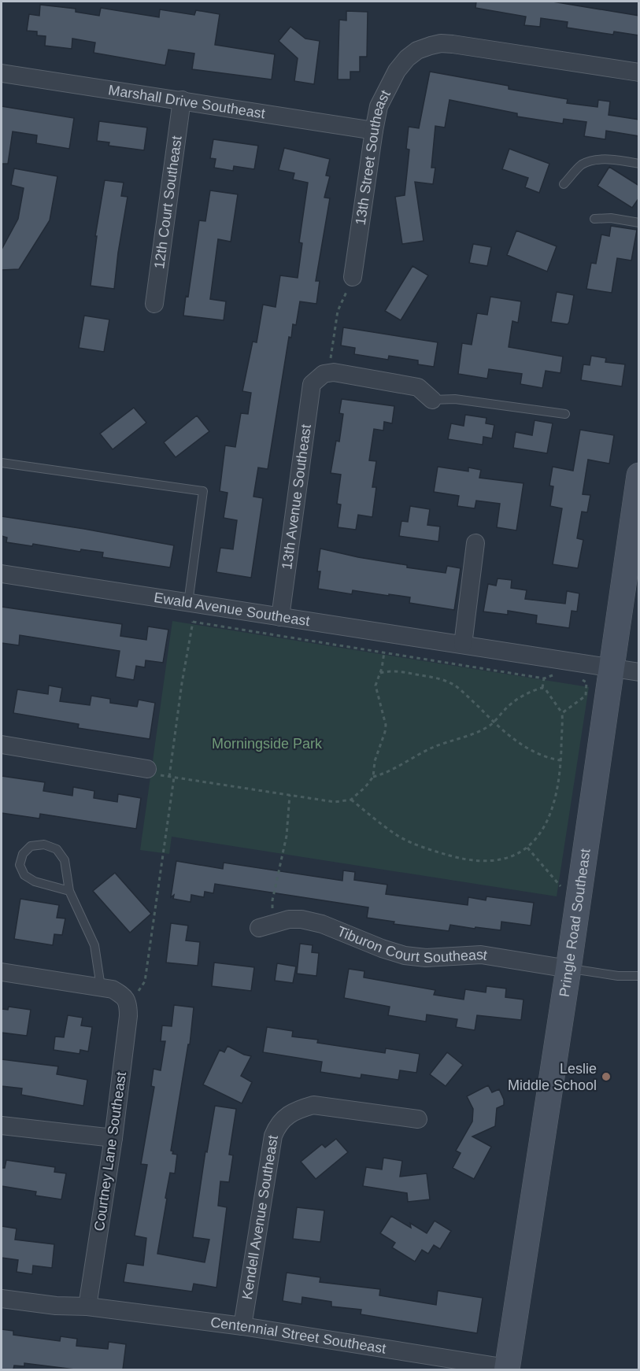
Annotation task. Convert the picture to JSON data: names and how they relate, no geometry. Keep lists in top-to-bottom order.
{
  "streets": {
    "main road": ["Pringle Road Southeast"],
    "street": [
      "Marshall Drive Southeast",
      "13th Street Southeast",
      "12th Court Southeast",
      "13th Avenue Southeast",
      "Ewald Avenue Southeast",
      "Tiburon Court Southeast",
      "Courtney Lane Southeast",
      "Kendell Avenue Southeast",
      "Centennial Street Southeast"
    ]
  },
  "crossings": [
    ["Marshall Drive Southeast", "13th Street Southeast"],
    ["Marshall Drive Southeast", "12th Court Southeast"],
    ["13th Avenue Southeast", "Ewald Avenue Southeast"],
    ["Ewald Avenue Southeast", "Pringle Road Southeast"],
    ["Pringle Road Southeast", "Tiburon Court Southeast"],
    ["Pringle Road Southeast", "Centennial Street Southeast"],
    ["Courtney Lane Southeast", "Centennial Street Southeast"],
    ["Kendell Avenue Southeast", "Centennial Street Southeast"]
  ],
  "parks": ["Morningside Park"],
  "places": ["Leslie Middle School"]
}
